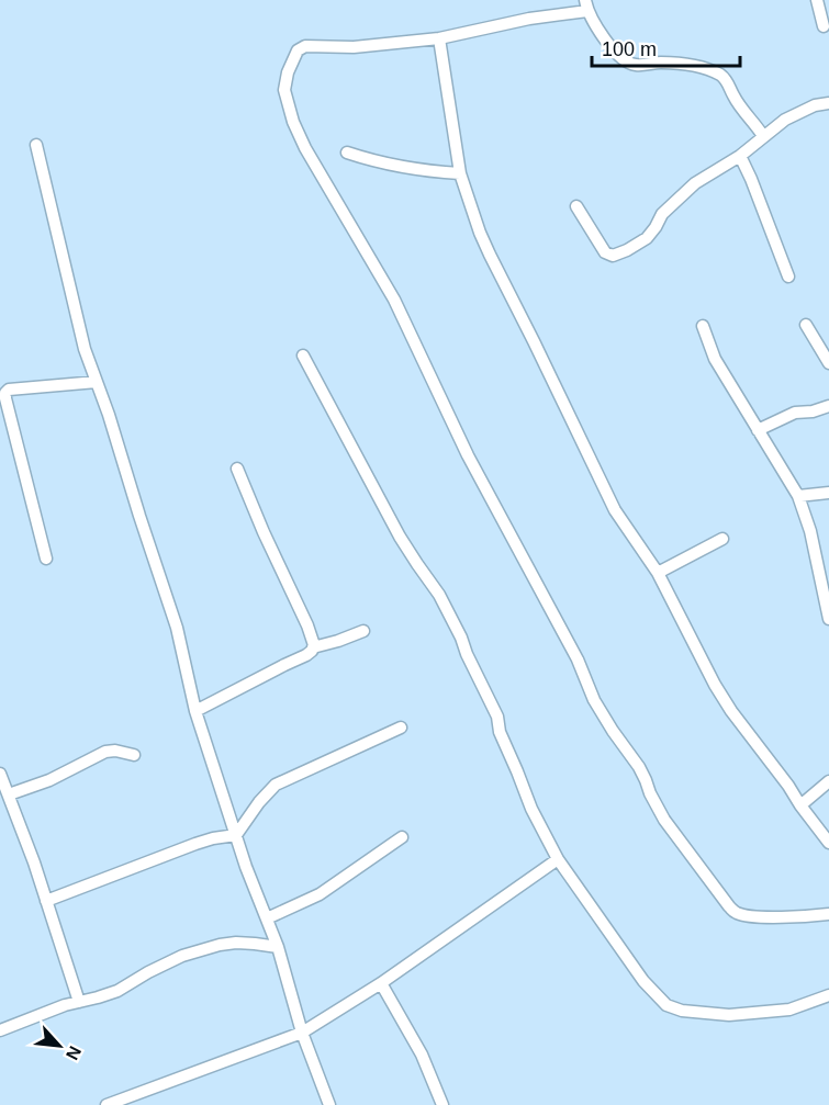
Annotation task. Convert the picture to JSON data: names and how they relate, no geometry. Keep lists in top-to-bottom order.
{
  "scale_bar": "100 m",
  "north": "bottom right"
}
